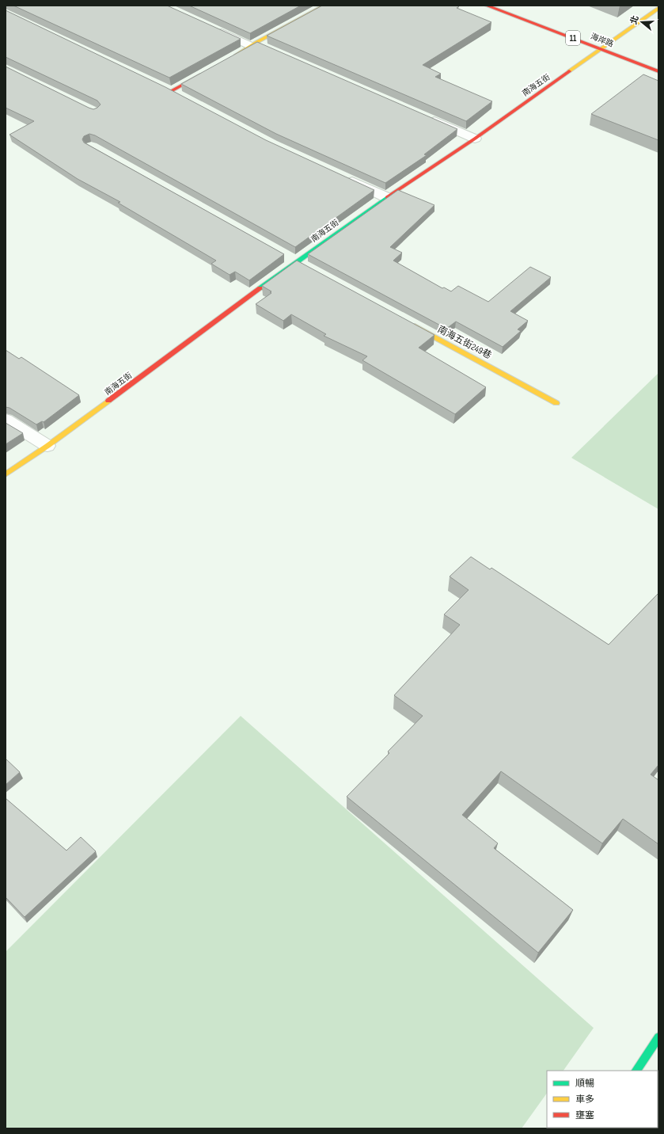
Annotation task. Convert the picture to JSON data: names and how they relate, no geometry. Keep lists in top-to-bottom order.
{
  "streets": {
    "street": [
      "11",
      "海岸路",
      "南海五街",
      "南海五街249巷"
    ]
  },
  "crossings": [
    ["海岸路", "南海五街"]
  ],
  "legend": ["順暢", "車多", "壅塞"],
  "north": "left"
}
